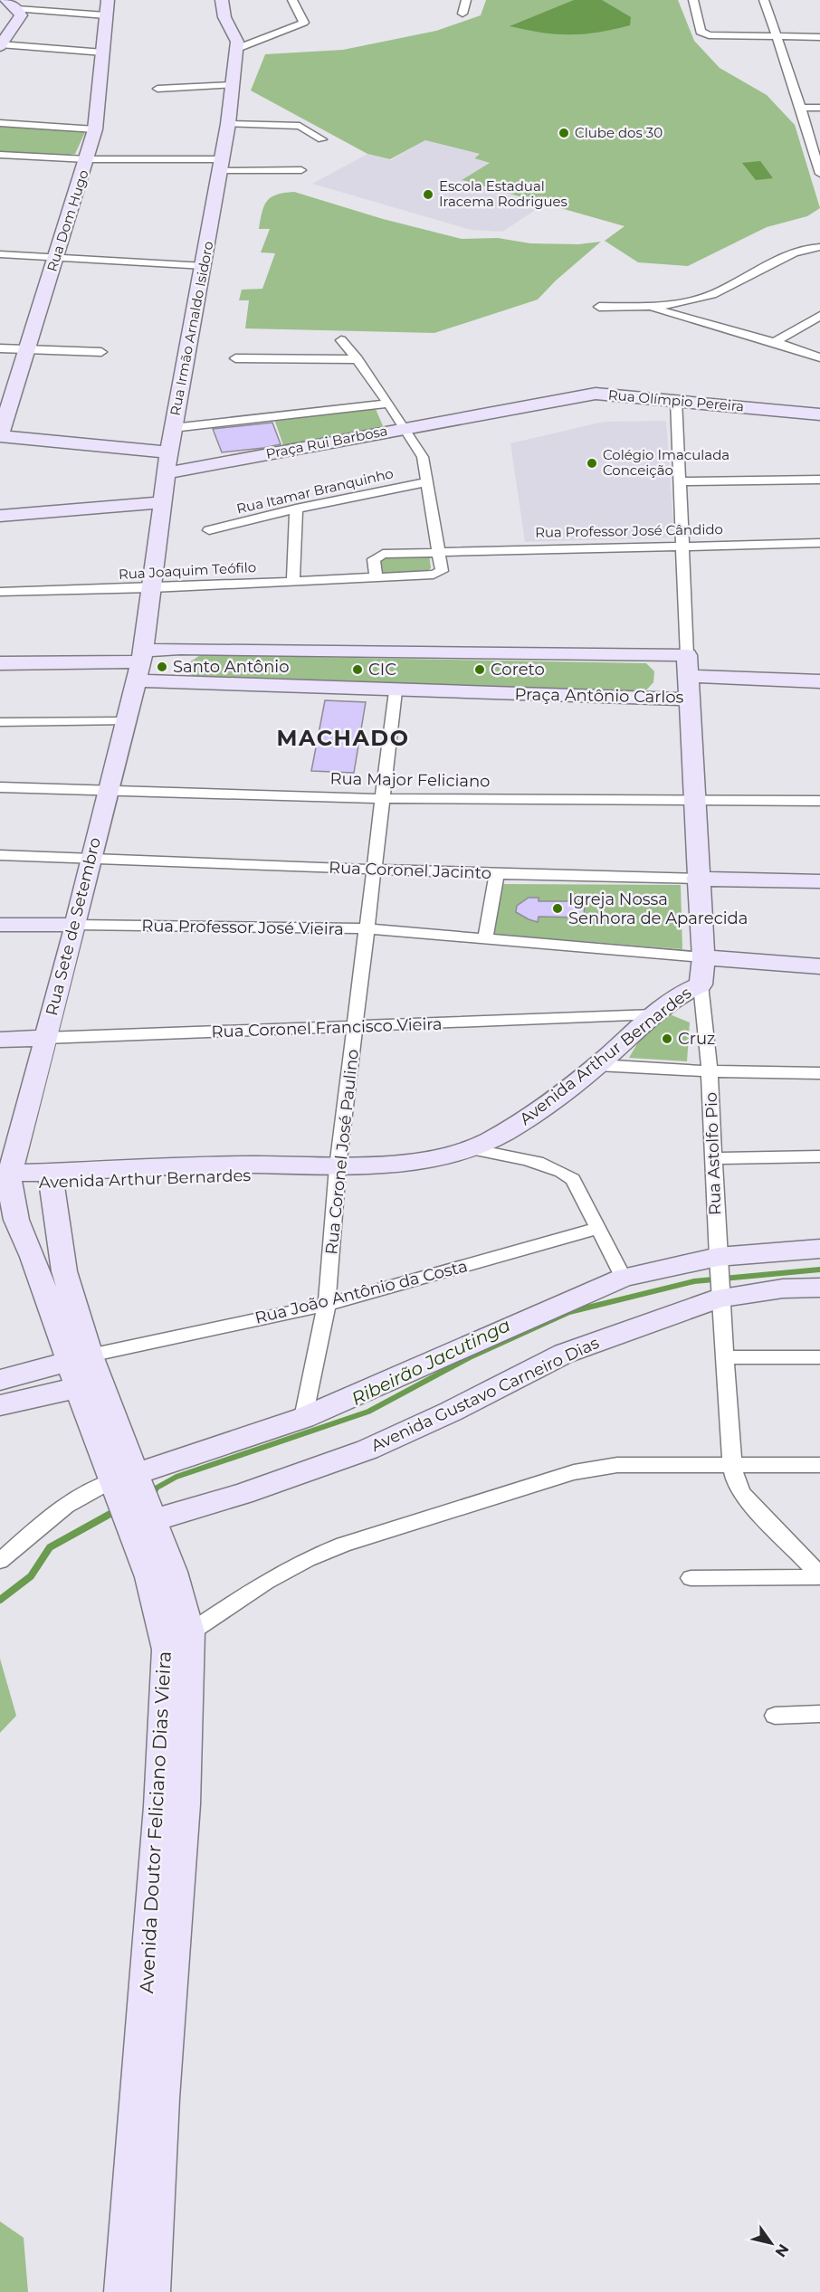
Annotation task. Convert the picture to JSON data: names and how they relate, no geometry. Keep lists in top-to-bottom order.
{
  "streets": {
    "street": [
      "Rua Dom Hugo",
      "Rua Irmão Arnaldo Isidoro",
      "Rua Olímpio Pereira",
      "Praça Rui Barbosa",
      "Rua Itamar Branquinho",
      "Rua Professor José Cândido",
      "Rua Joaquim Teófilo",
      "Praça Antônio Carlos",
      "Rua Major Feliciano",
      "Rua Coronel Jacinto",
      "Rua Sete de Setembro",
      "Rua Professor José Vieira",
      "Rua Coronel Francisco Vieira",
      "Avenida Arthur Bernardes",
      "Rua Coronel José Paulino",
      "Rua Astolfo Pio",
      "Rua João Antônio da Costa",
      "Avenida Gustavo Carneiro Dias",
      "Avenida Doutor Feliciano Dias Vieira"
    ]
  },
  "crossings": [
    ["Rua Irmão Arnaldo Isidoro", "Praça Rui Barbosa"],
    ["Rua Irmão Arnaldo Isidoro", "Rua Joaquim Teófilo"],
    ["Rua Irmão Arnaldo Isidoro", "Praça Antônio Carlos"],
    ["Rua Irmão Arnaldo Isidoro", "Rua Sete de Setembro"],
    ["Rua Olímpio Pereira", "Praça Rui Barbosa"],
    ["Rua Professor José Cândido", "Rua Joaquim Teófilo"],
    ["Praça Antônio Carlos", "Rua Sete de Setembro"],
    ["Praça Antônio Carlos", "Rua Coronel José Paulino"],
    ["Praça Antônio Carlos", "Rua Astolfo Pio"],
    ["Rua Major Feliciano", "Rua Sete de Setembro"],
    ["Rua Major Feliciano", "Rua Coronel José Paulino"],
    ["Rua Major Feliciano", "Rua Astolfo Pio"],
    ["Rua Coronel Jacinto", "Rua Sete de Setembro"],
    ["Rua Coronel Jacinto", "Rua Coronel José Paulino"],
    ["Rua Coronel Jacinto", "Rua Astolfo Pio"],
    ["Rua Sete de Setembro", "Rua Professor José Vieira"],
    ["Rua Sete de Setembro", "Rua Coronel Francisco Vieira"],
    ["Rua Sete de Setembro", "Avenida Arthur Bernardes"],
    ["Rua Sete de Setembro", "Avenida Doutor Feliciano Dias Vieira"],
    ["Rua Professor José Vieira", "Rua Coronel José Paulino"],
    ["Rua Professor José Vieira", "Rua Astolfo Pio"],
    ["Rua Coronel Francisco Vieira", "Avenida Arthur Bernardes"],
    ["Rua Coronel Francisco Vieira", "Rua Coronel José Paulino"],
    ["Avenida Arthur Bernardes", "Rua Coronel José Paulino"],
    ["Avenida Arthur Bernardes", "Rua Astolfo Pio"],
    ["Avenida Arthur Bernardes", "Avenida Doutor Feliciano Dias Vieira"],
    ["Rua Coronel José Paulino", "Rua João Antônio da Costa"],
    ["Rua Astolfo Pio", "Avenida Gustavo Carneiro Dias"],
    ["Rua João Antônio da Costa", "Avenida Doutor Feliciano Dias Vieira"],
    ["Avenida Gustavo Carneiro Dias", "Avenida Doutor Feliciano Dias Vieira"]
  ],
  "districts": ["MACHADO"],
  "water": ["Ribeirão Jacutinga"],
  "places": [
    "Clube dos 30",
    "Escola Estadual Iracema Rodrigues",
    "Colégio Imaculada Conceição",
    "Santo Antônio",
    "CIC",
    "Coreto",
    "Igreja Nossa Senhora de Aparecida",
    "Cruz"
  ],
  "north": "bottom right"
}
